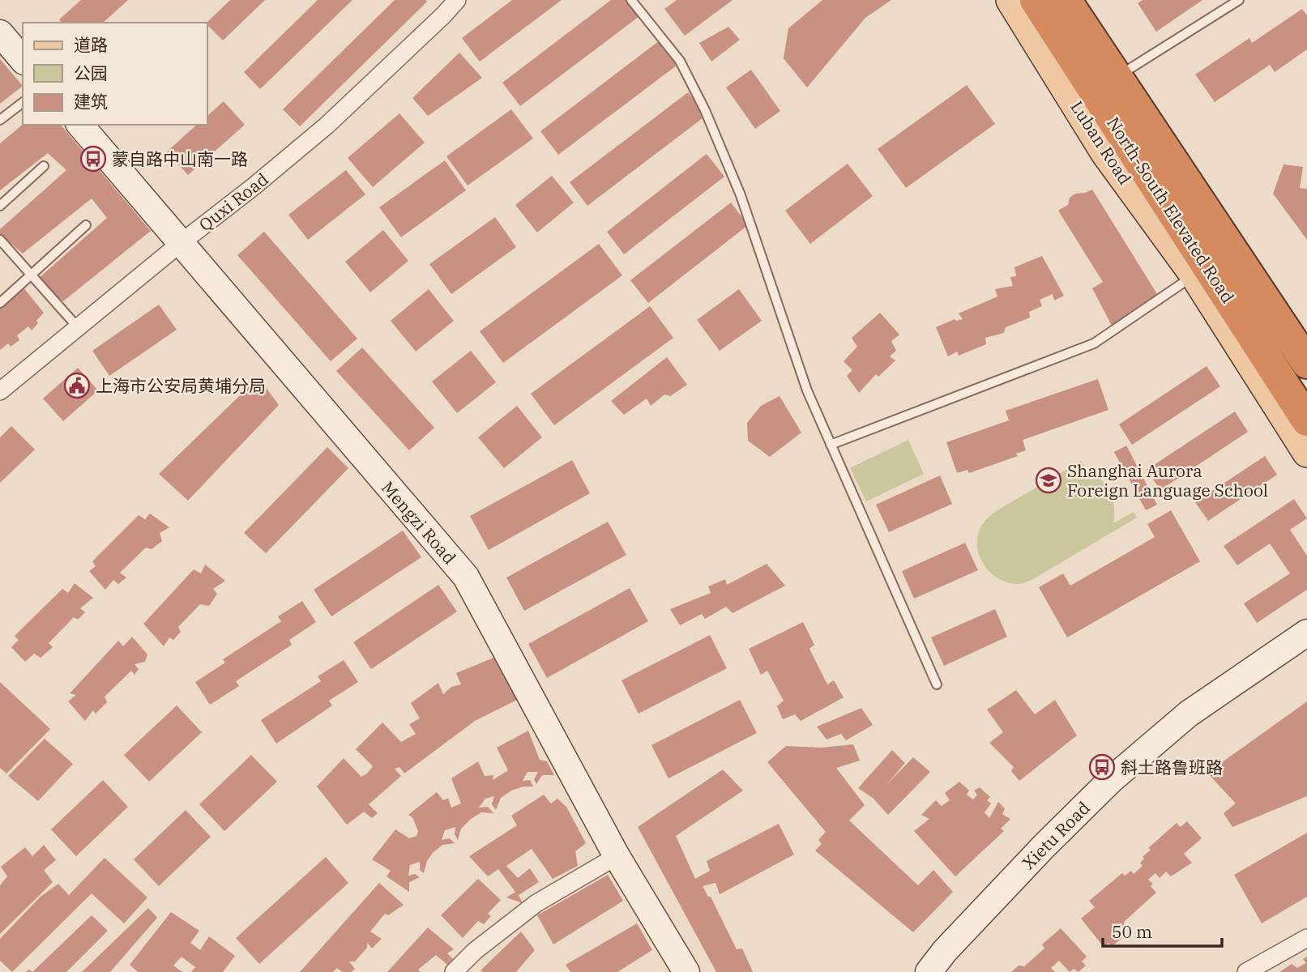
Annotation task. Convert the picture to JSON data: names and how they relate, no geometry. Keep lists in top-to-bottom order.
{
  "streets": {
    "highway": ["North-South Elevated Road"],
    "main road": ["Luban Road"],
    "street": ["Quxi Road", "Mengzi Road", "Xietu Road"]
  },
  "crossings": [
    ["Quxi Road", "Mengzi Road"]
  ],
  "places": {
    "bus stop": ["蒙自路中山南一路", "斜土路鲁班路"],
    "public building": ["上海市公安局黄埔分局"],
    "school or university": ["Shanghai Aurora Foreign Language School"]
  },
  "legend": ["道路", "公园", "建筑"],
  "scale_bar": "50 m"
}
